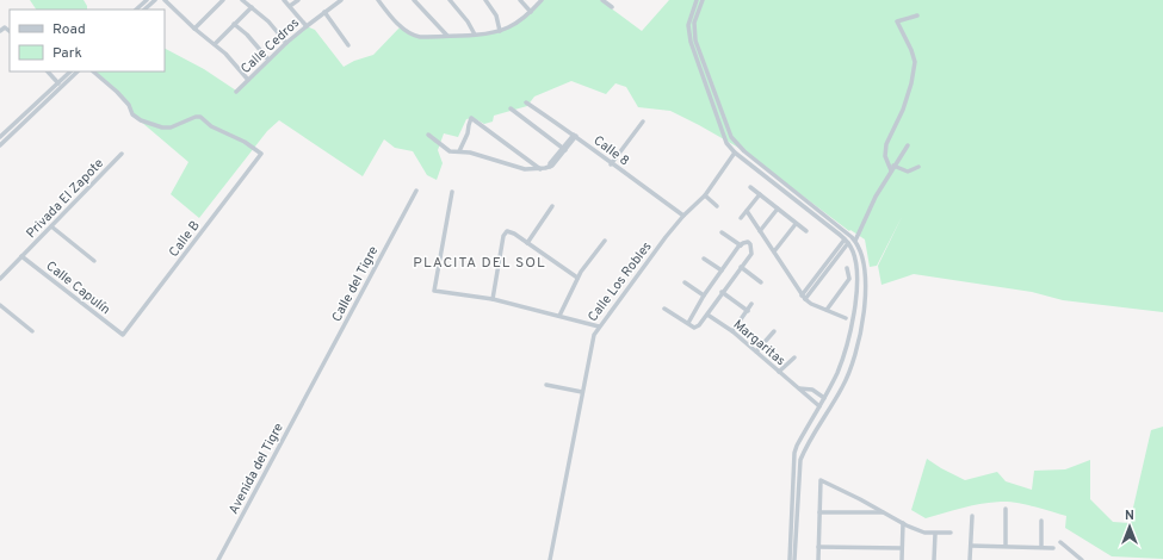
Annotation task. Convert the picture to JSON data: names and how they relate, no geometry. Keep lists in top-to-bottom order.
{
  "streets": {
    "street": [
      "Calle Cedros",
      "Calle 8",
      "Privada El Zapote",
      "Calle B",
      "Calle Los Robles",
      "Calle del Tigre",
      "Calle Capulín",
      "Margaritas",
      "Avenida del Tigre"
    ]
  },
  "crossings": [
    ["Calle 8", "Calle Los Robles"],
    ["Privada El Zapote", "Calle Capulín"],
    ["Calle B", "Calle Capulín"],
    ["Calle del Tigre", "Avenida del Tigre"]
  ],
  "districts": ["PLACITA DEL SOL"],
  "legend": ["Road", "Park"],
  "north": "top"
}
